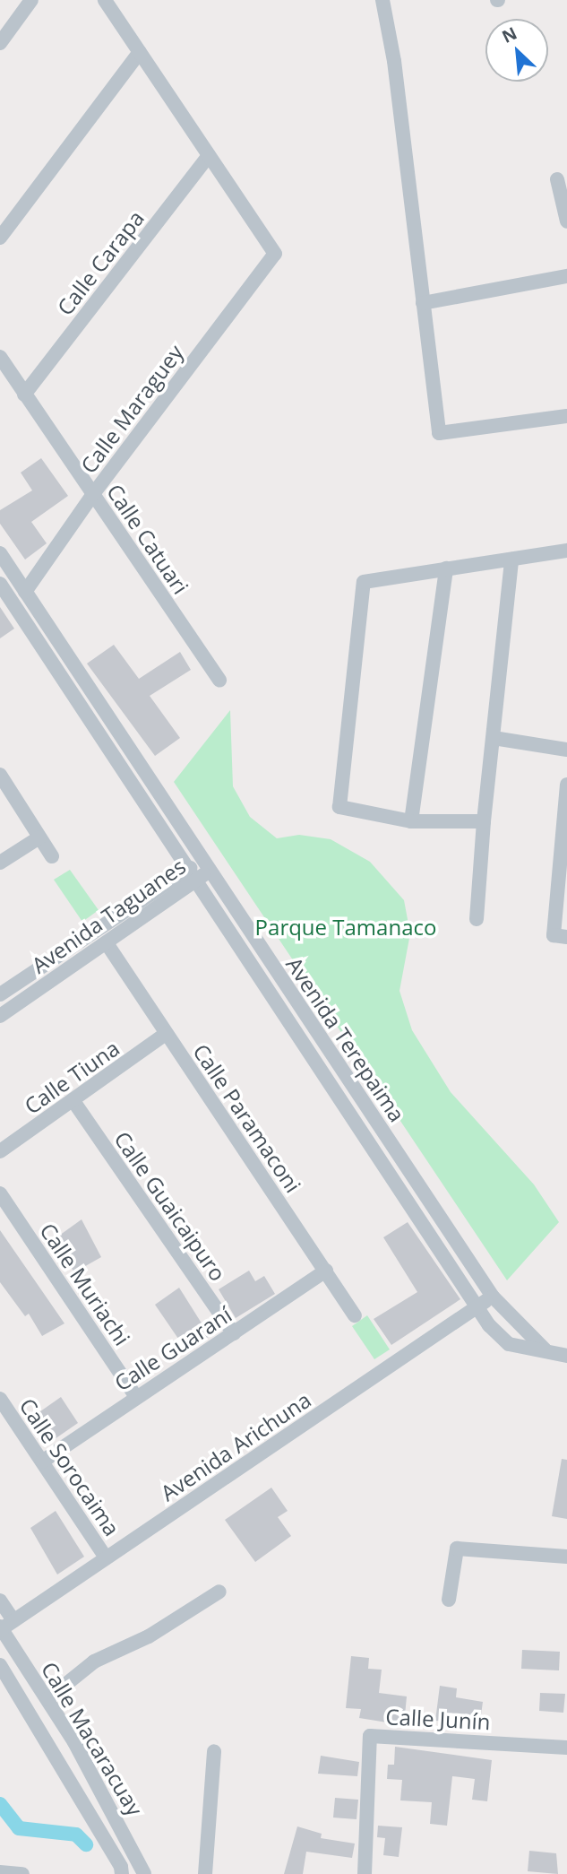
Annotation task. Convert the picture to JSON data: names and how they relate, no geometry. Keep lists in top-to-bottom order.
{
  "streets": {
    "street": [
      "Calle Carapa",
      "Calle Maraguey",
      "Calle Catuari",
      "Avenida Taguanes",
      "Avenida Terepaima",
      "Calle Tiuna",
      "Calle Paramaconi",
      "Calle Guaicaipuro",
      "Calle Muriachi",
      "Calle Guaraní",
      "Avenida Arichuna",
      "Calle Sorocaima",
      "Calle Junín",
      "Calle Macaracuay"
    ]
  },
  "crossings": [
    ["Calle Carapa", "Calle Maraguey"],
    ["Calle Carapa", "Calle Catuari"],
    ["Calle Maraguey", "Calle Catuari"],
    ["Calle Maraguey", "Avenida Terepaima"],
    ["Avenida Taguanes", "Avenida Terepaima"],
    ["Avenida Taguanes", "Calle Paramaconi"],
    ["Avenida Terepaima", "Avenida Arichuna"],
    ["Calle Tiuna", "Calle Paramaconi"],
    ["Calle Tiuna", "Calle Guaicaipuro"],
    ["Calle Paramaconi", "Calle Guaraní"],
    ["Calle Guaicaipuro", "Calle Guaraní"],
    ["Calle Muriachi", "Calle Guaraní"],
    ["Calle Guaraní", "Calle Sorocaima"],
    ["Avenida Arichuna", "Calle Sorocaima"],
    ["Avenida Arichuna", "Calle Macaracuay"]
  ],
  "parks": ["Parque Tamanaco"],
  "north": "top left"
}
